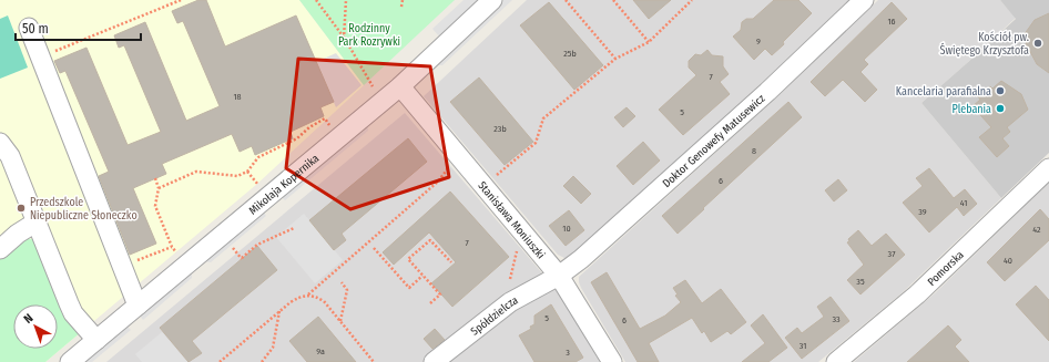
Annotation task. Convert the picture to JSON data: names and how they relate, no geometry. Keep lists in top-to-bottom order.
{
  "streets": {
    "street": [
      "Doktor Genowefy Matusewicz",
      "Mikołaja Kopernika",
      "Stanisława Moniuszki",
      "Pomorska",
      "Spółdzielcza"
    ]
  },
  "crossings": [
    ["Doktor Genowefy Matusewicz", "Stanisława Moniuszki"],
    ["Doktor Genowefy Matusewicz", "Spółdzielcza"],
    ["Mikołaja Kopernika", "Stanisława Moniuszki"],
    ["Stanisława Moniuszki", "Spółdzielcza"]
  ],
  "parks": ["Rodzinny Park Rozrywki"],
  "places": [
    "Kościół pw. Świętego Krzysztofa",
    "Kancelaria parafialna",
    "Plebania",
    "Przedszkole Niepubliczne Słoneczko"
  ],
  "house_numbers": [
    "16",
    "9",
    "25b",
    "7",
    "18",
    "5",
    "23b",
    "8",
    "6",
    "41",
    "39",
    "10",
    "42",
    "7",
    "37",
    "40",
    "35",
    "5",
    "33",
    "6",
    "31",
    "9a",
    "3"
  ],
  "scale_bar": "50 m",
  "north": "top left"
}
